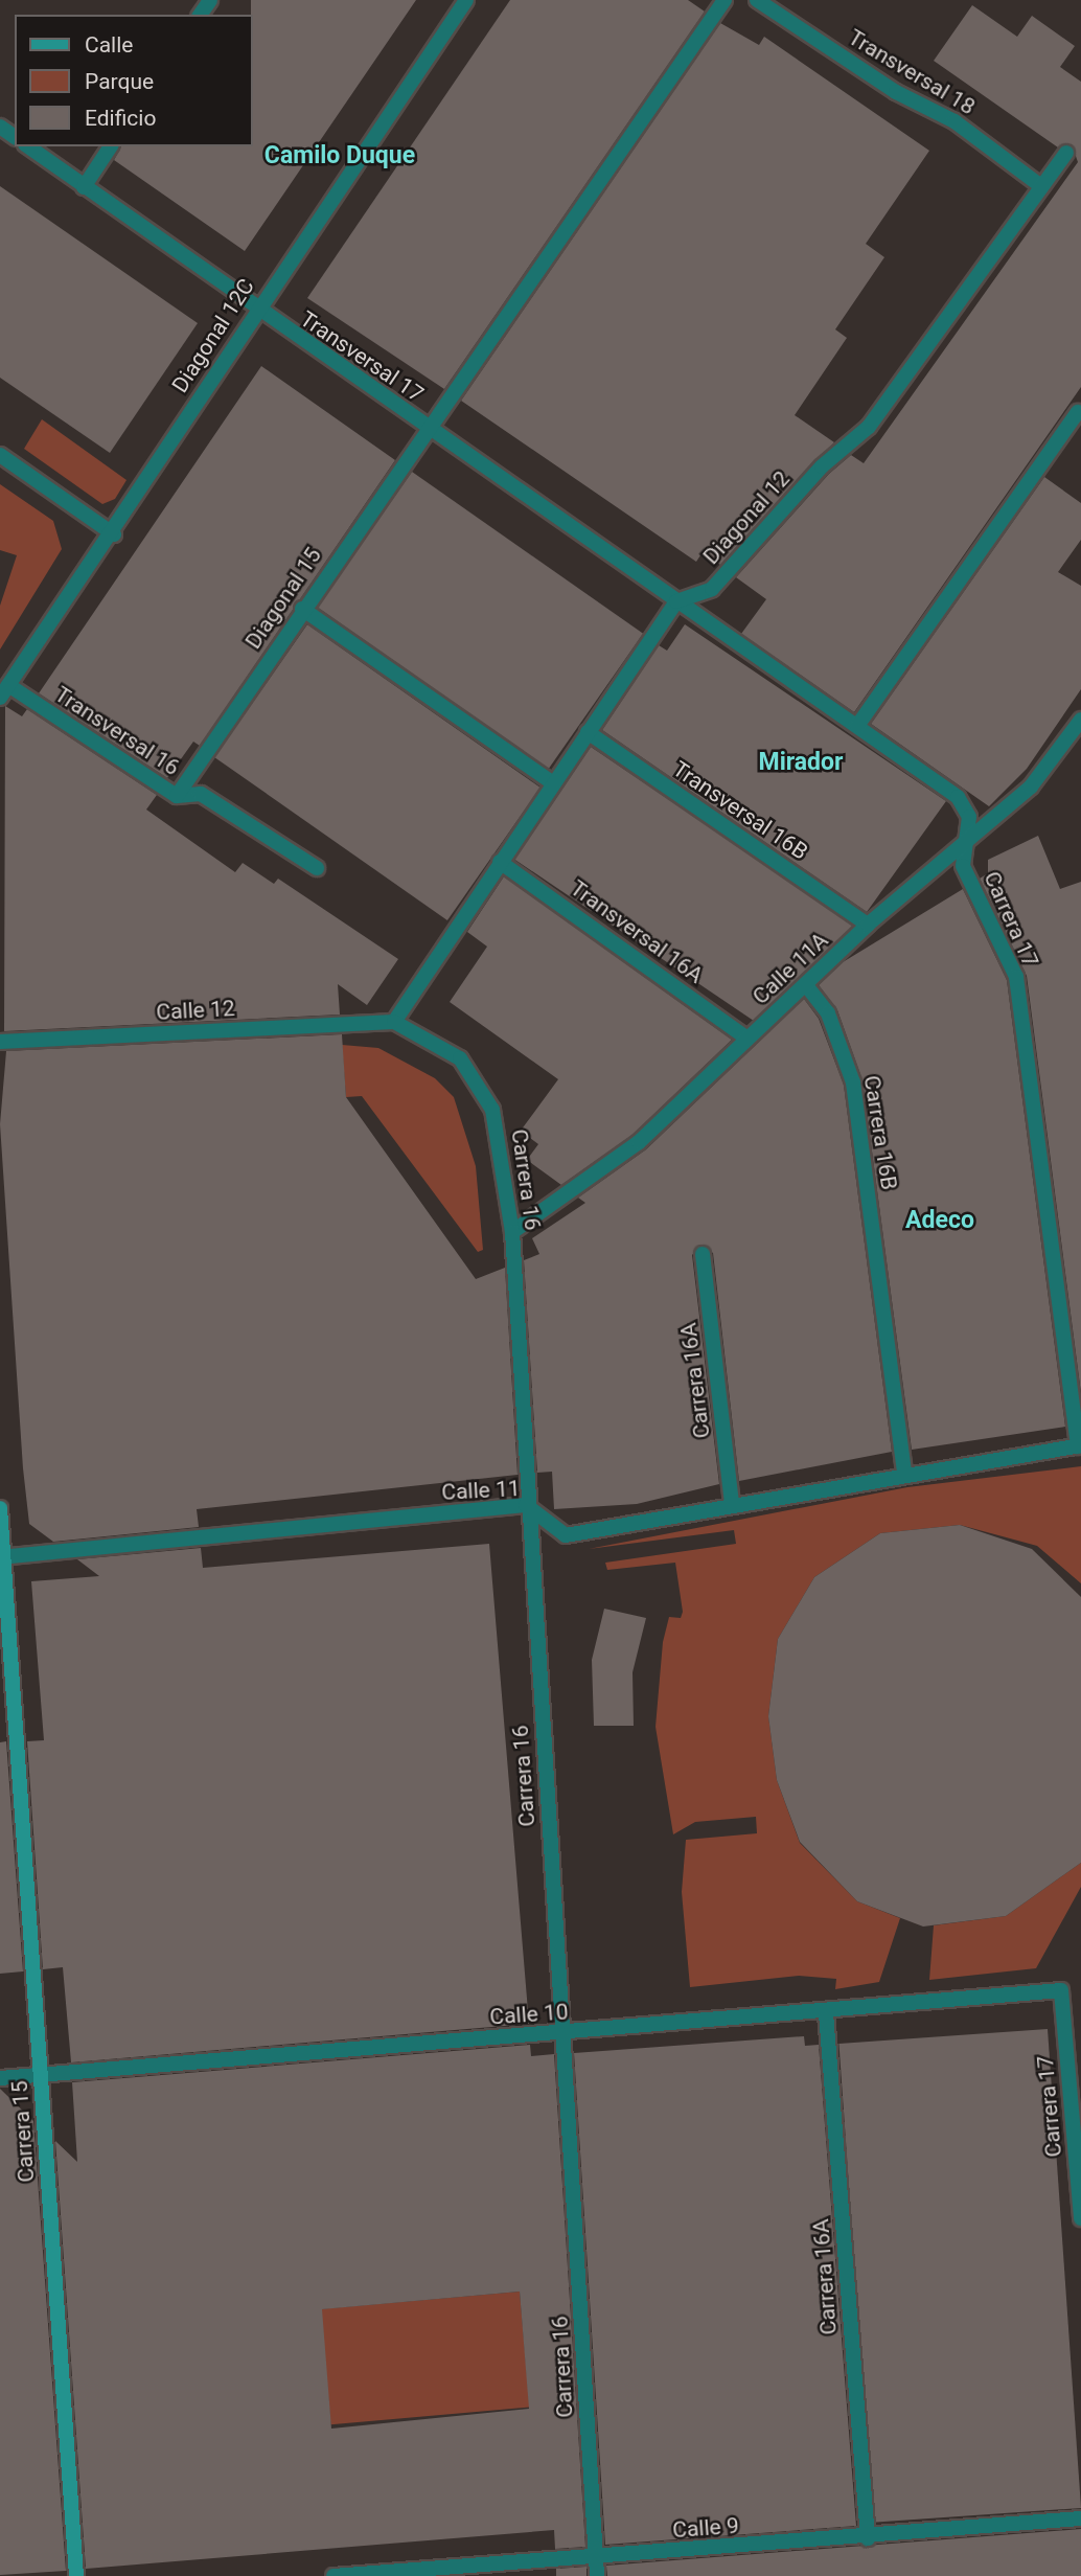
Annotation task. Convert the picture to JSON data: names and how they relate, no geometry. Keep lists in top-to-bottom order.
{
  "streets": {
    "main road": ["Carrera 15"],
    "street": [
      "Transversal 18",
      "Diagonal 12C",
      "Transversal 17",
      "Diagonal 12",
      "Diagonal 15",
      "Transversal 16",
      "Transversal 16B",
      "Carrera 17",
      "Transversal 16A",
      "Calle 11A",
      "Calle 12",
      "Carrera 16B",
      "Carrera 16",
      "Carrera 16A",
      "Calle 11",
      "Calle 10",
      "Calle 9"
    ]
  },
  "crossings": [
    ["Transversal 18", "Diagonal 12"],
    ["Diagonal 12C", "Transversal 17"],
    ["Diagonal 12C", "Transversal 16"],
    ["Transversal 17", "Diagonal 12"],
    ["Transversal 17", "Diagonal 15"],
    ["Transversal 17", "Carrera 17"],
    ["Diagonal 12", "Carrera 17"],
    ["Diagonal 15", "Transversal 16"],
    ["Transversal 16B", "Calle 11A"],
    ["Carrera 17", "Calle 11A"],
    ["Carrera 17", "Calle 11"],
    ["Carrera 17", "Calle 10"],
    ["Transversal 16A", "Calle 11A"],
    ["Calle 11A", "Carrera 16B"],
    ["Calle 11A", "Carrera 16"],
    ["Calle 12", "Carrera 16"],
    ["Carrera 16B", "Calle 11"],
    ["Carrera 16", "Calle 11"],
    ["Carrera 16", "Calle 10"],
    ["Carrera 16", "Calle 9"],
    ["Carrera 16A", "Calle 11"],
    ["Carrera 16A", "Calle 10"],
    ["Carrera 16A", "Calle 9"],
    ["Calle 11", "Carrera 15"],
    ["Calle 10", "Carrera 15"]
  ],
  "districts": ["Camilo Duque", "Mirador", "Adeco"],
  "legend": ["Calle", "Parque", "Edificio"]
}
